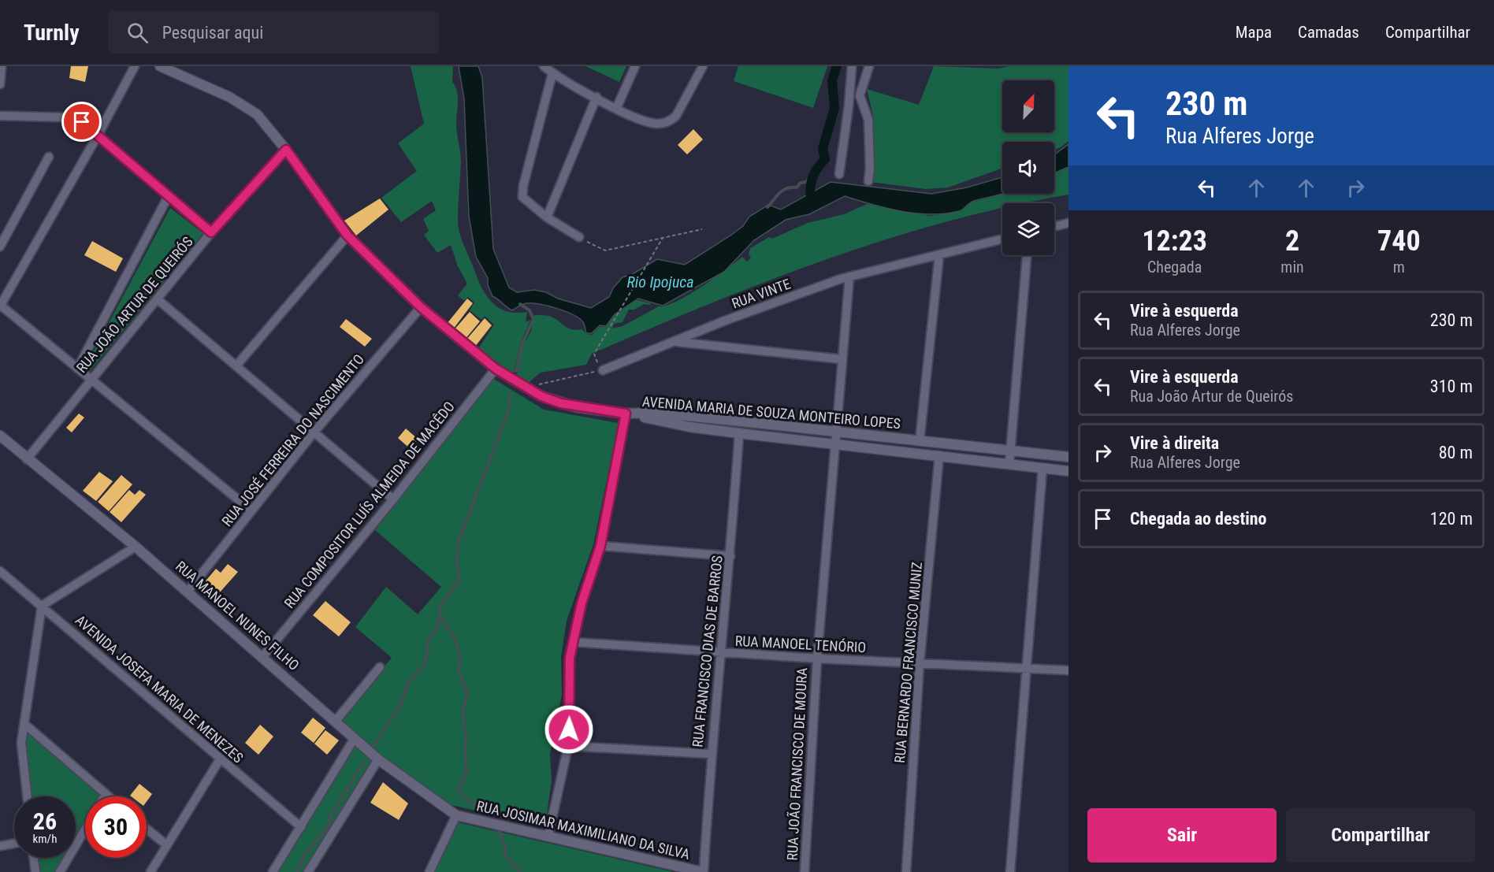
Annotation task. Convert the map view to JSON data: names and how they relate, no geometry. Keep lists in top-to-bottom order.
{
  "streets": {
    "street": [
      "RUA VINTE",
      "RUA JOÃO ARTUR DE QUEIRÓS",
      "AVENIDA MARIA DE SOUZA MONTEIRO LOPES",
      "RUA JOSÉ FERREIRA DO NASCIMENTO",
      "RUA COMPOSITOR LUÍS ALMEIDA DE MACÊDO",
      "RUA MANOEL NUNES FILHO",
      "RUA MANOEL TENÓRIO",
      "RUA FRANCISCO DIAS DE BARROS",
      "RUA BERNARDO FRANCISCO MUNIZ",
      "AVENIDA JOSEFA MARIA DE MENEZES",
      "RUA JOÃO FRANCISCO DE MOURA",
      "RUA JOSIMAR MAXIMILIANO DA SILVA"
    ]
  },
  "crossings": [
    ["RUA VINTE", "RUA JOÃO FRANCISCO DE MOURA"],
    ["RUA JOÃO ARTUR DE QUEIRÓS", "RUA MANOEL NUNES FILHO"],
    ["AVENIDA MARIA DE SOUZA MONTEIRO LOPES", "RUA FRANCISCO DIAS DE BARROS"],
    ["AVENIDA MARIA DE SOUZA MONTEIRO LOPES", "RUA BERNARDO FRANCISCO MUNIZ"],
    ["AVENIDA MARIA DE SOUZA MONTEIRO LOPES", "RUA JOÃO FRANCISCO DE MOURA"],
    ["RUA JOSÉ FERREIRA DO NASCIMENTO", "RUA MANOEL NUNES FILHO"],
    ["RUA COMPOSITOR LUÍS ALMEIDA DE MACÊDO", "RUA MANOEL NUNES FILHO"],
    ["RUA MANOEL NUNES FILHO", "RUA JOSIMAR MAXIMILIANO DA SILVA"],
    ["RUA MANOEL TENÓRIO", "RUA FRANCISCO DIAS DE BARROS"],
    ["RUA MANOEL TENÓRIO", "RUA BERNARDO FRANCISCO MUNIZ"],
    ["RUA MANOEL TENÓRIO", "RUA JOÃO FRANCISCO DE MOURA"],
    ["RUA FRANCISCO DIAS DE BARROS", "RUA JOSIMAR MAXIMILIANO DA SILVA"]
  ],
  "water": ["Rio Ipojuca"],
  "north": "top right",
  "page": {
    "header": "Turnly",
    "search": "Pesquisar aqui",
    "nav": ["Mapa", "Camadas", "Compartilhar"],
    "turn": ["230 m", "Rua Alferes Jorge"],
    "eta": [
      "12:23",
      "Chegada",
      "2",
      "min",
      "740",
      "m"
    ],
    "list": [
      {
        "name": "Vire à esquerda",
        "note": "Rua Alferes Jorge",
        "value": "230 m"
      },
      {
        "name": "Vire à esquerda",
        "note": "Rua João Artur de Queirós",
        "value": "310 m"
      },
      {
        "name": "Vire à direita",
        "note": "Rua Alferes Jorge",
        "value": "80 m"
      },
      {
        "name": "Chegada ao destino",
        "value": "120 m"
      }
    ],
    "speed": "26 km/h",
    "limit": "30",
    "buttons": ["Sair", "Compartilhar"]
  }
}
